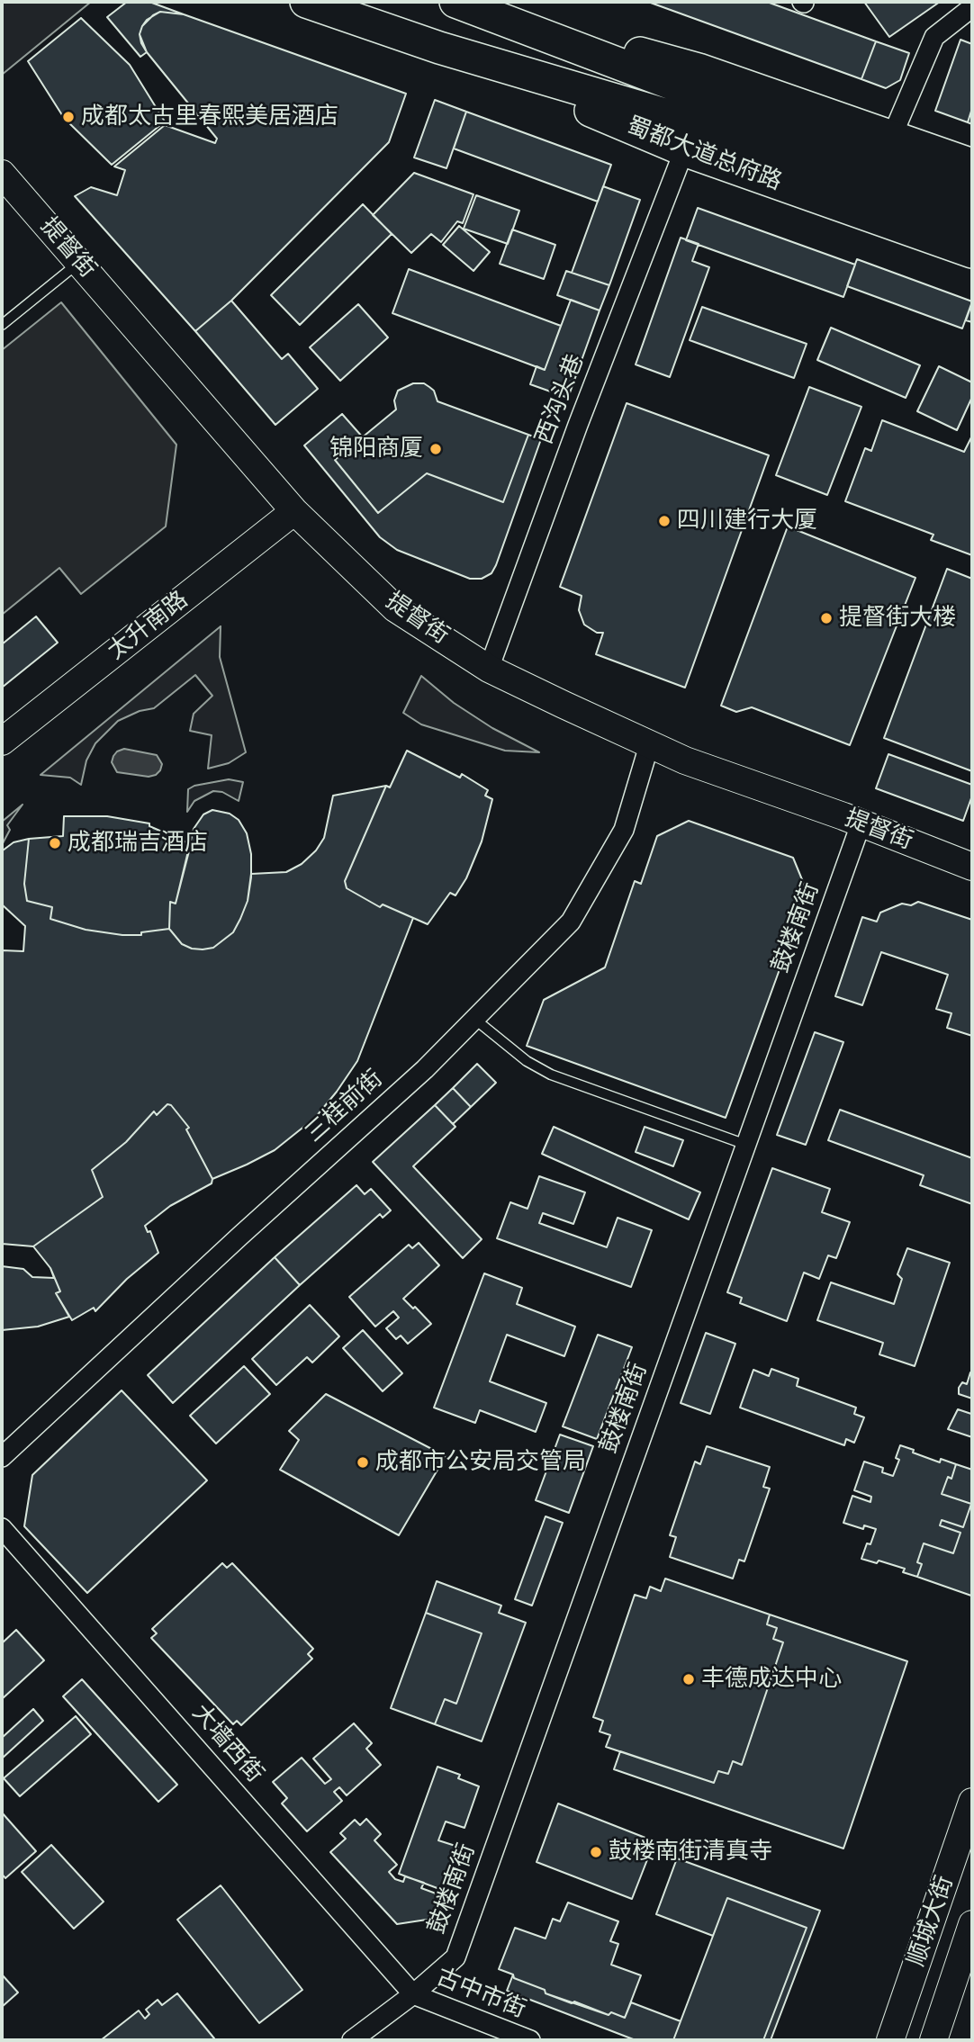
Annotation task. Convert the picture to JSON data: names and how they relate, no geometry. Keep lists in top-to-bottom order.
{
  "streets": {
    "main road": [
      "蜀都大道总府路",
      "提督街",
      "太升南路",
      "顺城大街"
    ],
    "street": [
      "西沟头巷",
      "鼓楼南街",
      "三桂前街",
      "大墙西街",
      "古中市街"
    ]
  },
  "crossings": [
    ["蜀都大道总府路", "西沟头巷"],
    ["提督街", "西沟头巷"],
    ["提督街", "太升南路"],
    ["提督街", "鼓楼南街"],
    ["提督街", "三桂前街"],
    ["鼓楼南街", "大墙西街"],
    ["鼓楼南街", "古中市街"],
    ["大墙西街", "古中市街"]
  ],
  "places": [
    "成都太古里春熙美居酒店",
    "锦阳商厦",
    "四川建行大厦",
    "提督街大楼",
    "成都瑞吉酒店",
    "成都市公安局交管局",
    "丰德成达中心",
    "鼓楼南街清真寺"
  ]
}
